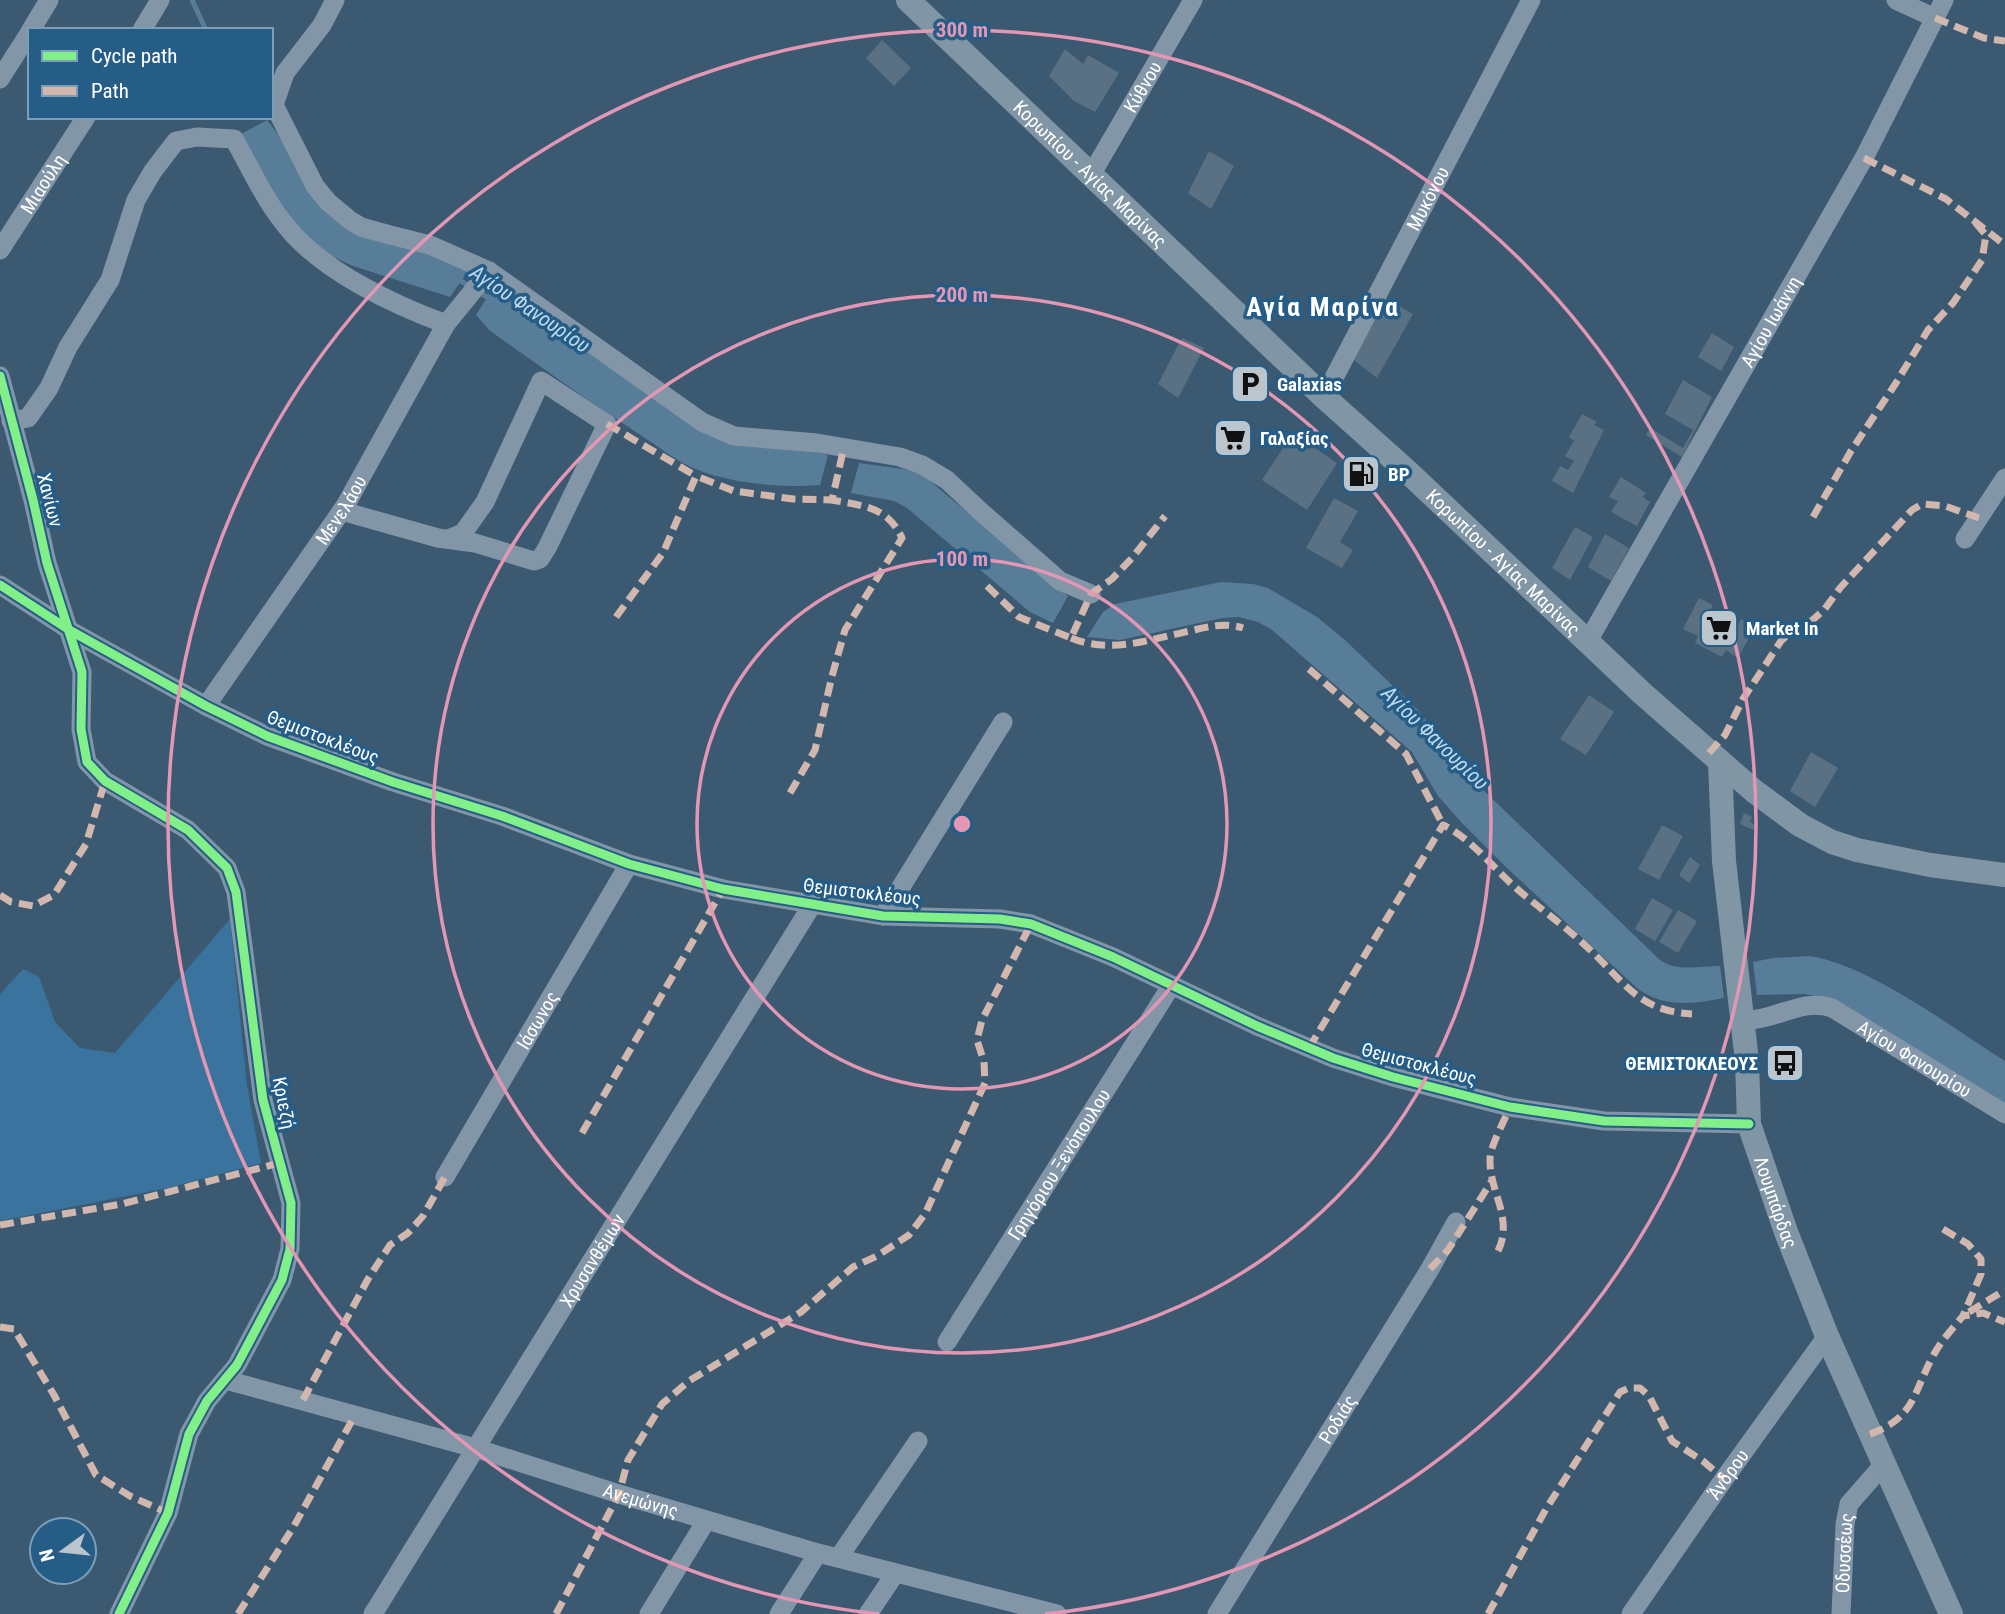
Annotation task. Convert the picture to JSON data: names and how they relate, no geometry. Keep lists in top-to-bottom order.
{
  "streets": {
    "main road": ["Κορωπίου - Αγίας Μαρίνας", "Λουμπάρδας"],
    "street": [
      "Κύθνου",
      "Μιαούλη",
      "Μυκόνου",
      "Αγίου Ιωάννη",
      "Χανίων",
      "Μενελάου",
      "Θεμιστοκλέους",
      "Ιάσωνος",
      "Αγίου Φανουρίου",
      "Κριεζή",
      "Γρηγόριου Ξενόπουλου",
      "Χρυσανθέμων",
      "Ροδιάς",
      "Άνδρου",
      "Ανεμώνης",
      "Οδυσσέως"
    ]
  },
  "crossings": [
    ["Κύθνου", "Κορωπίου - Αγίας Μαρίνας"],
    ["Κορωπίου - Αγίας Μαρίνας", "Μυκόνου"],
    ["Κορωπίου - Αγίας Μαρίνας", "Αγίου Ιωάννη"],
    ["Κορωπίου - Αγίας Μαρίνας", "Λουμπάρδας"],
    ["Χανίων", "Θεμιστοκλέους"],
    ["Χανίων", "Κριεζή"],
    ["Μενελάου", "Θεμιστοκλέους"],
    ["Θεμιστοκλέους", "Ιάσωνος"],
    ["Θεμιστοκλέους", "Κριεζή"],
    ["Θεμιστοκλέους", "Γρηγόριου Ξενόπουλου"],
    ["Θεμιστοκλέους", "Λουμπάρδας"],
    ["Θεμιστοκλέους", "Χρυσανθέμων"],
    ["Αγίου Φανουρίου", "Λουμπάρδας"],
    ["Κριεζή", "Ανεμώνης"],
    ["Λουμπάρδας", "Άνδρου"],
    ["Λουμπάρδας", "Οδυσσέως"],
    ["Χρυσανθέμων", "Ανεμώνης"]
  ],
  "districts": ["Αγία Μαρίνα"],
  "water": ["Αγίου Φανουρίου"],
  "places": {
    "parking": ["Galaxias"],
    "supermarket": ["Γαλαξίας", "Market In"],
    "fuel station": ["BP"],
    "bus stop": ["ΘΕΜΙΣΤΟΚΛΕΟΥΣ"]
  },
  "legend": ["Cycle path", "Path"],
  "north": "left",
  "rings": ["300 m", "200 m", "100 m"]
}
